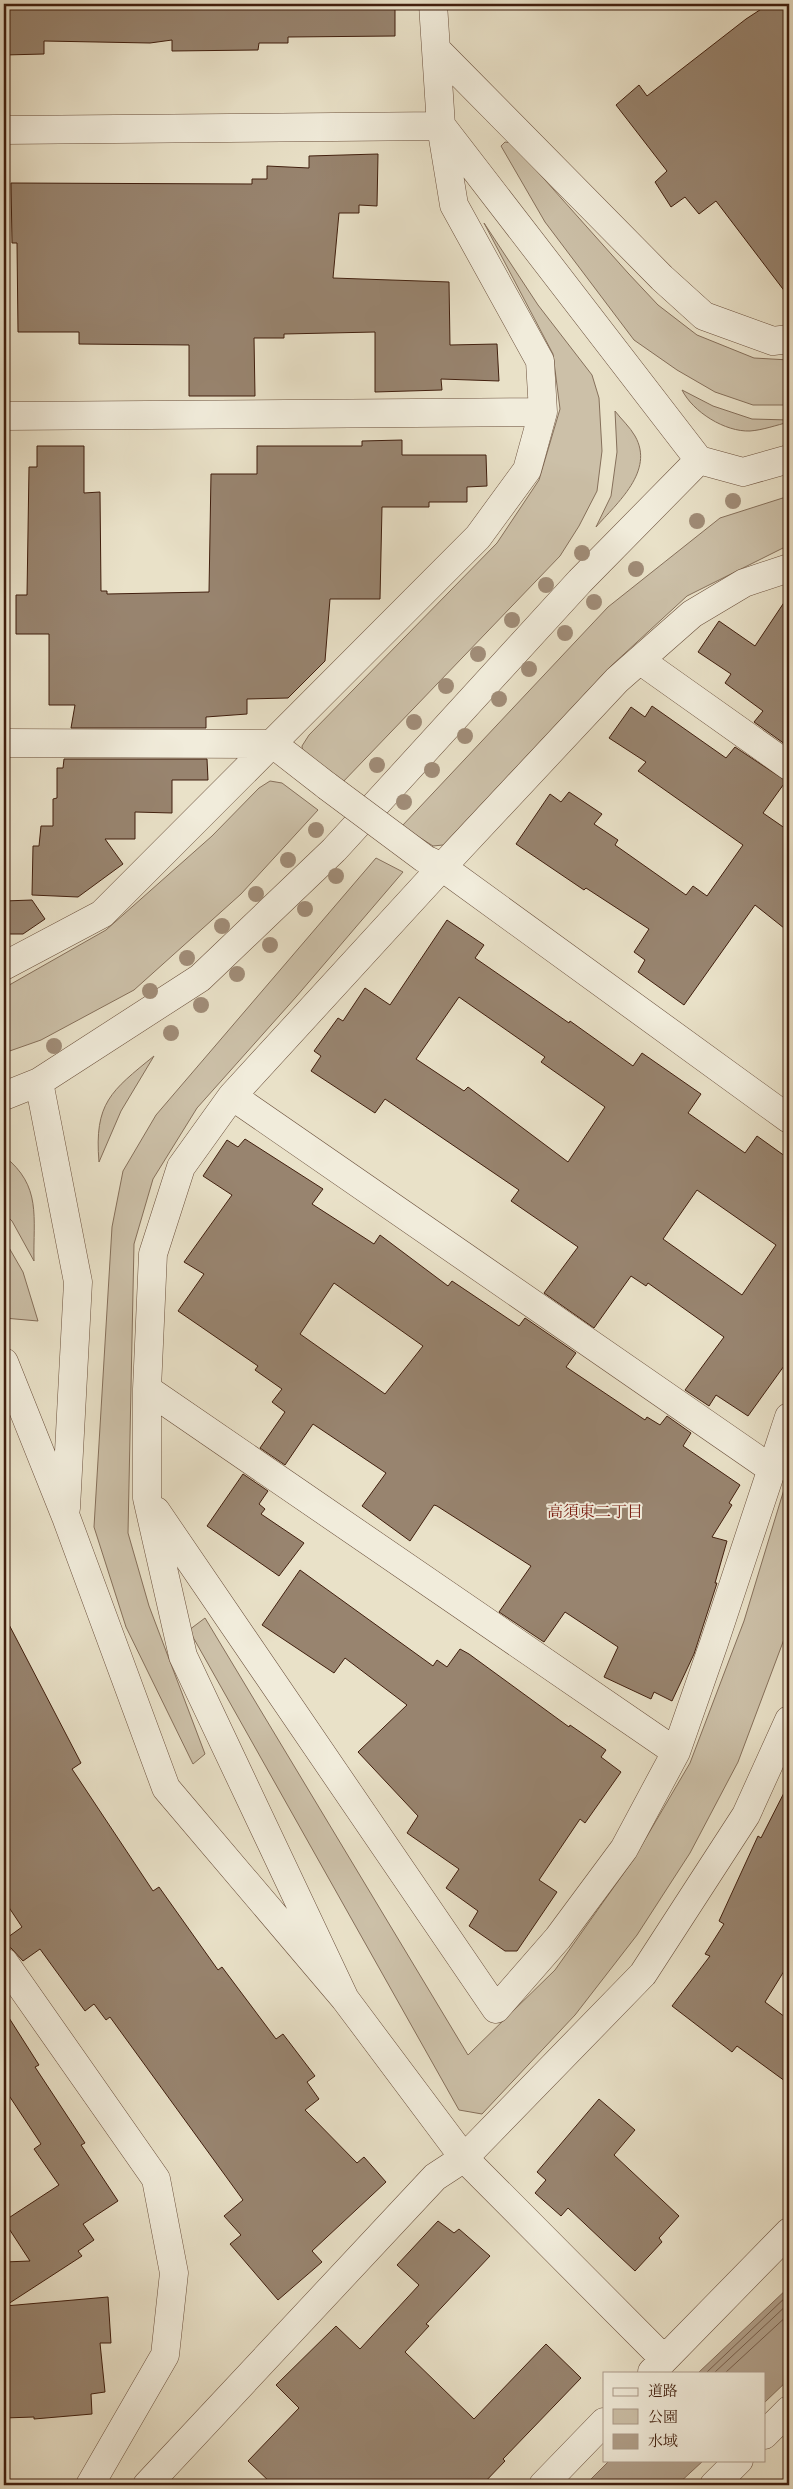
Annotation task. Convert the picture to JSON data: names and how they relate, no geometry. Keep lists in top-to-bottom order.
{
  "districts": ["高須東二丁目"],
  "legend": ["道路", "公園", "水域"]
}
